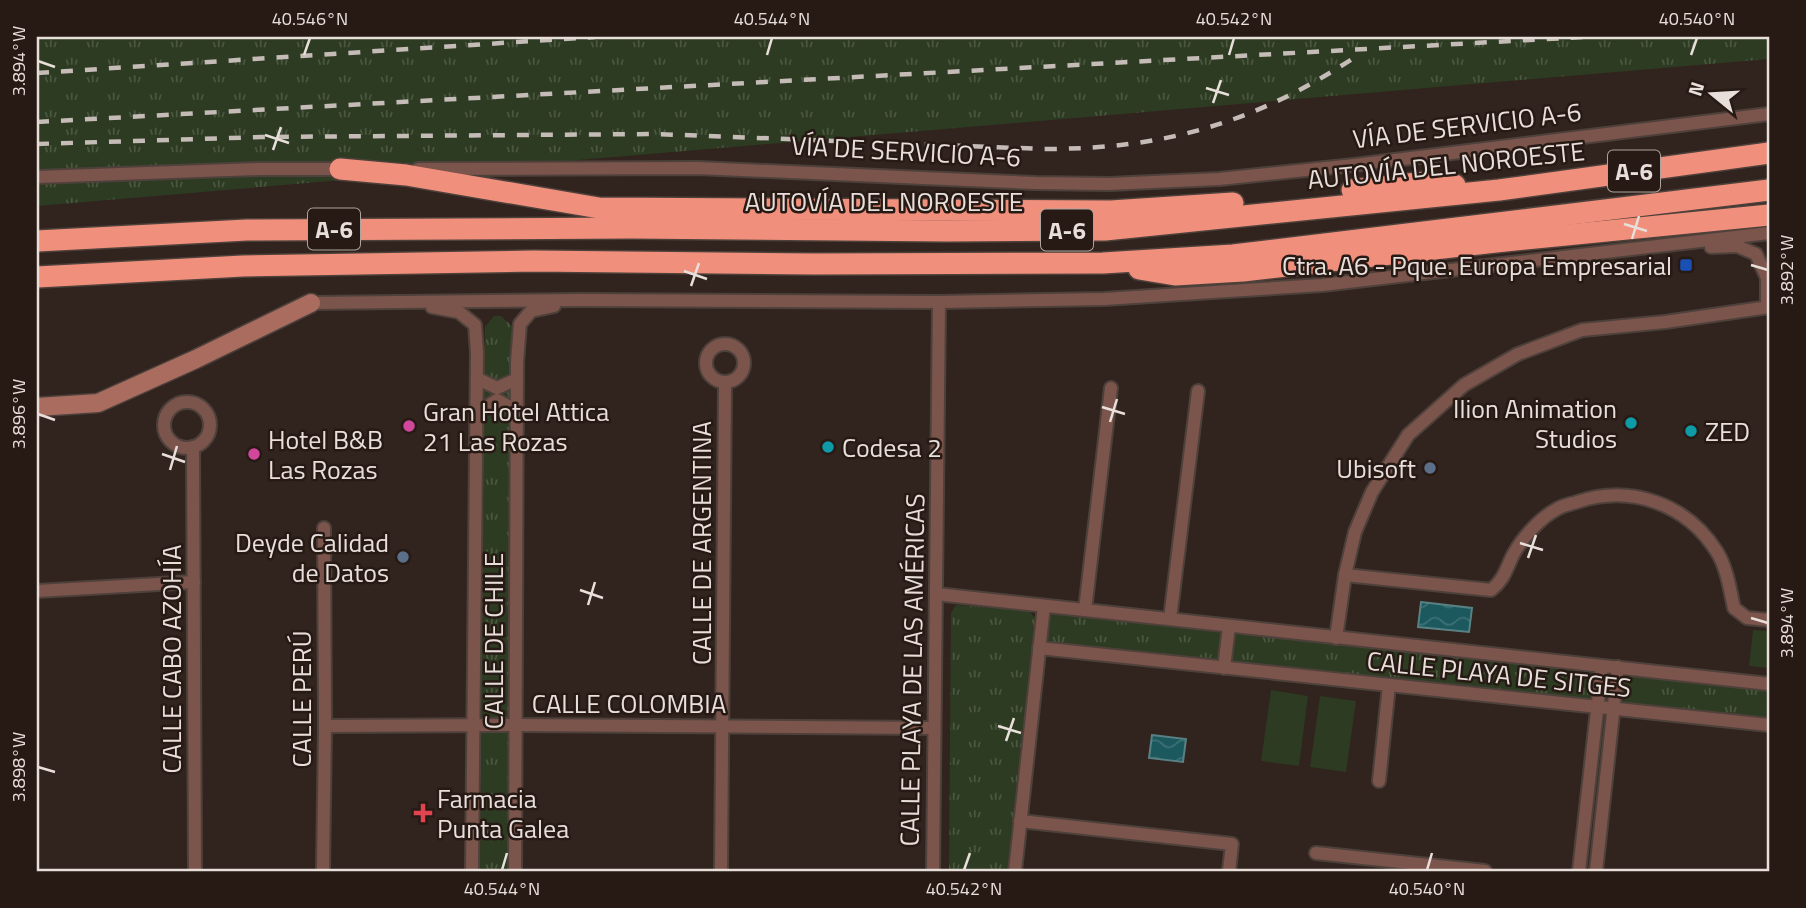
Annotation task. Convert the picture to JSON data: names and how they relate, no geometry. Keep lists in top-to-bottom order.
{
  "streets": {
    "highway": ["AUTOVÍA DEL NOROESTE", "A-6"],
    "street": [
      "VÍA DE SERVICIO A-6",
      "CALLE DE ARGENTINA",
      "CALLE DE CHILE",
      "CALLE CABO AZOHÍA",
      "CALLE PLAYA DE LAS AMÉRICAS",
      "CALLE PLAYA DE SITGES",
      "CALLE PERÚ",
      "CALLE COLOMBIA"
    ]
  },
  "crossings": [
    ["CALLE DE ARGENTINA", "CALLE COLOMBIA"],
    ["CALLE DE CHILE", "CALLE COLOMBIA"],
    ["CALLE PLAYA DE LAS AMÉRICAS", "CALLE PLAYA DE SITGES"],
    ["CALLE PLAYA DE LAS AMÉRICAS", "CALLE COLOMBIA"],
    ["CALLE PERÚ", "CALLE COLOMBIA"]
  ],
  "places": {
    "transit": ["Ctra. A6 - Pque. Europa Empresarial"],
    "other": [
      "Ilion Animation Studios",
      "Gran Hotel Attica 21 Las Rozas",
      "ZED",
      "Codesa 2",
      "Hotel B&B Las Rozas",
      "Ubisoft",
      "Deyde Calidad de Datos"
    ],
    "health": ["Farmacia Punta Galea"]
  },
  "north": "left",
  "coordinates": [
    "40.546°N",
    "40.544°N",
    "40.542°N",
    "40.540°N",
    "3.894°W",
    "3.892°W",
    "3.896°W",
    "3.898°W"
  ]
}
